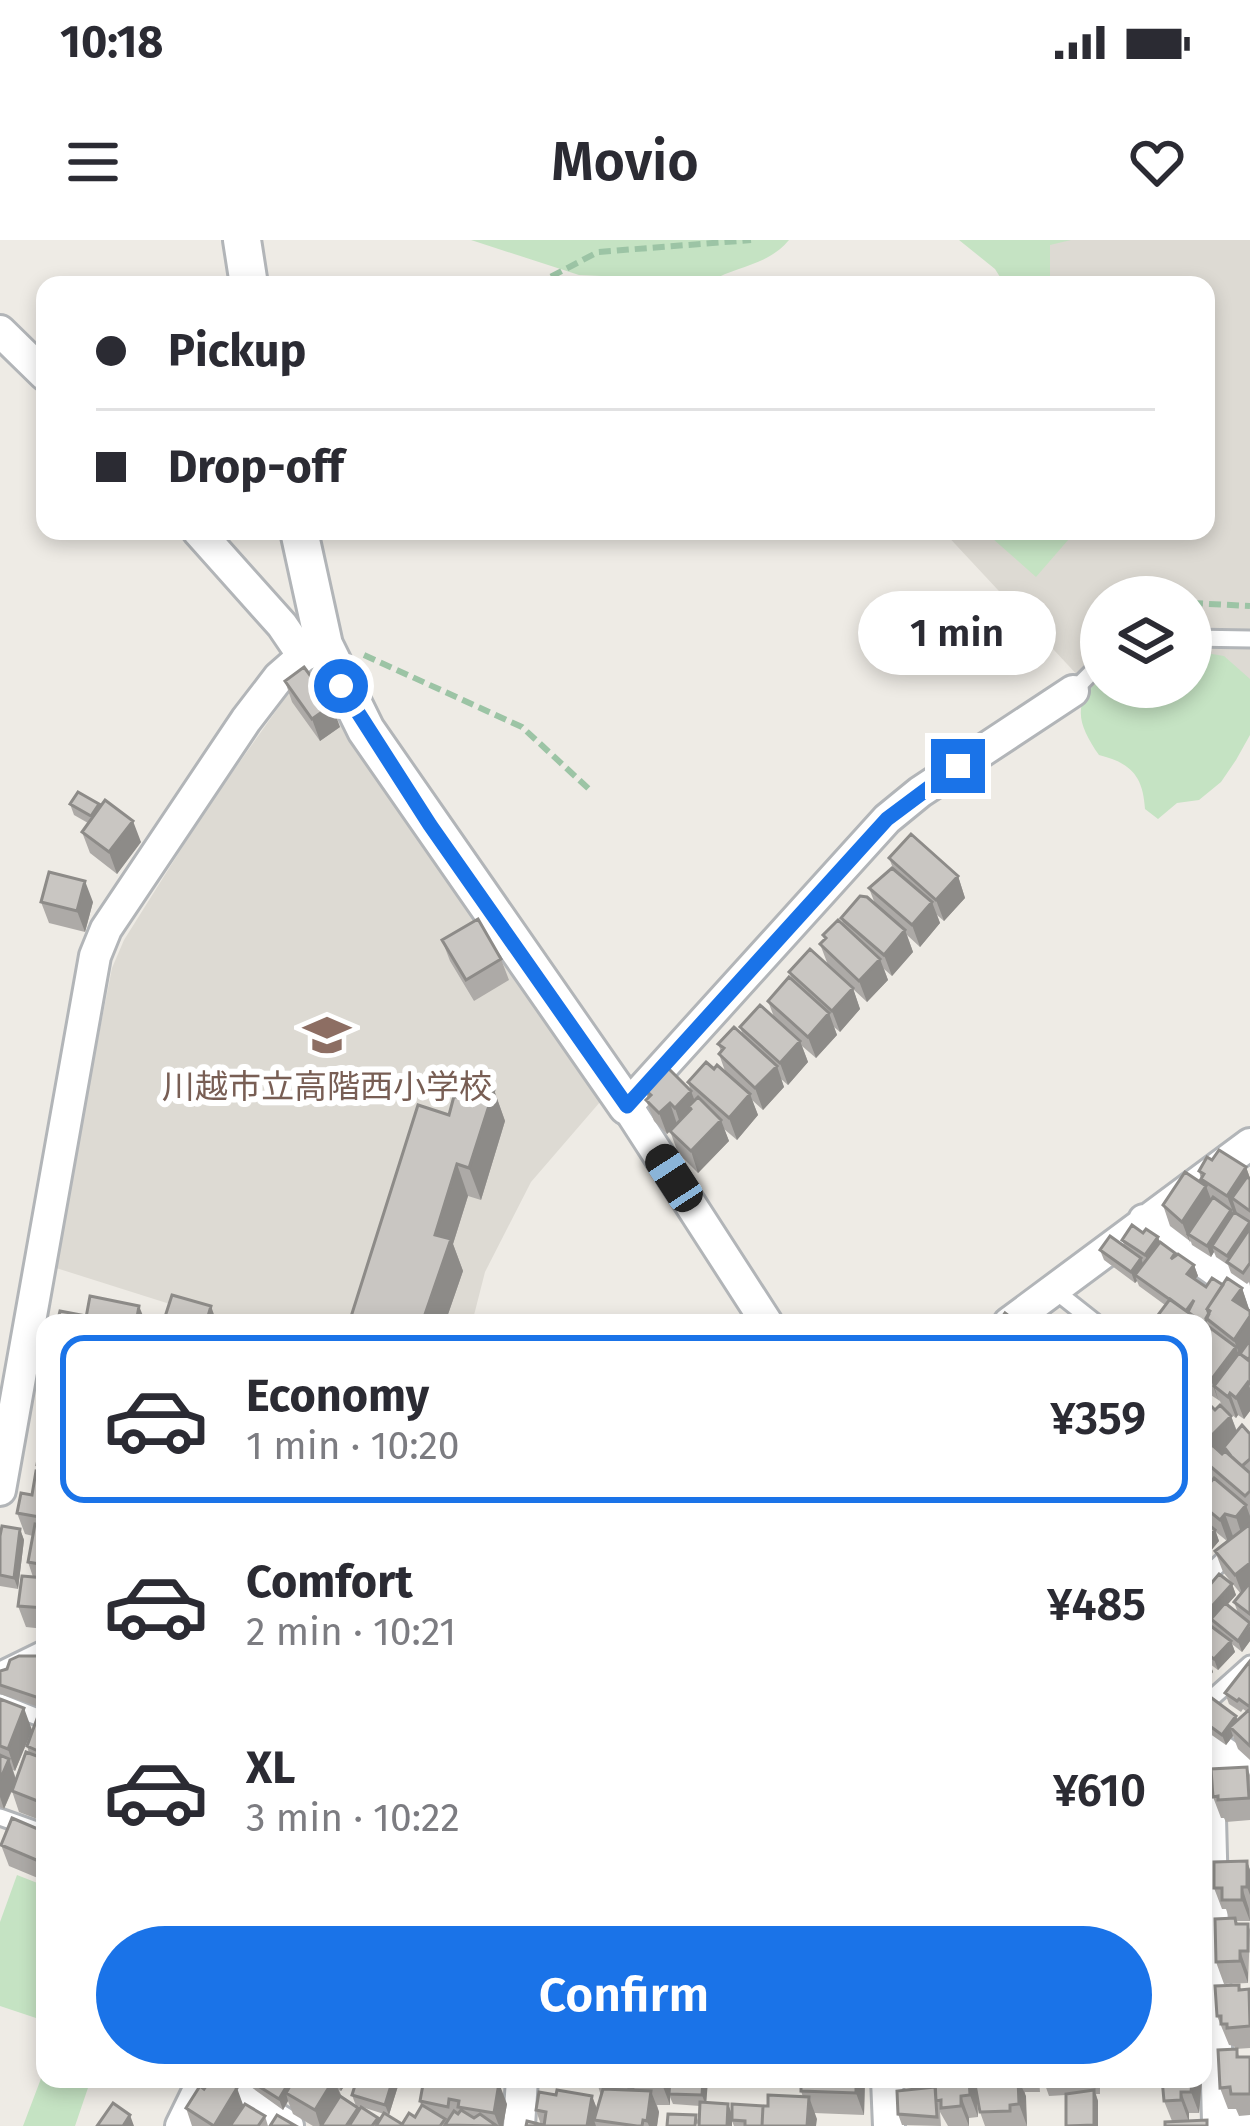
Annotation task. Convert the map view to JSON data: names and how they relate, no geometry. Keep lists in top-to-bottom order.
{
  "places": {
    "school or university": ["川越市立高階西小学校"]
  },
  "page": {
    "status": "10:18",
    "header": "Movio",
    "banner": ["Pickup", "Drop-off"],
    "bubble": "1 min",
    "list": [
      {
        "name": "Economy",
        "note": "1 min · 10:20",
        "value": "¥359"
      },
      {
        "name": "Comfort",
        "note": "2 min · 10:21",
        "value": "¥485"
      },
      {
        "name": "XL",
        "note": "3 min · 10:22",
        "value": "¥610"
      }
    ],
    "buttons": "Confirm"
  }
}
